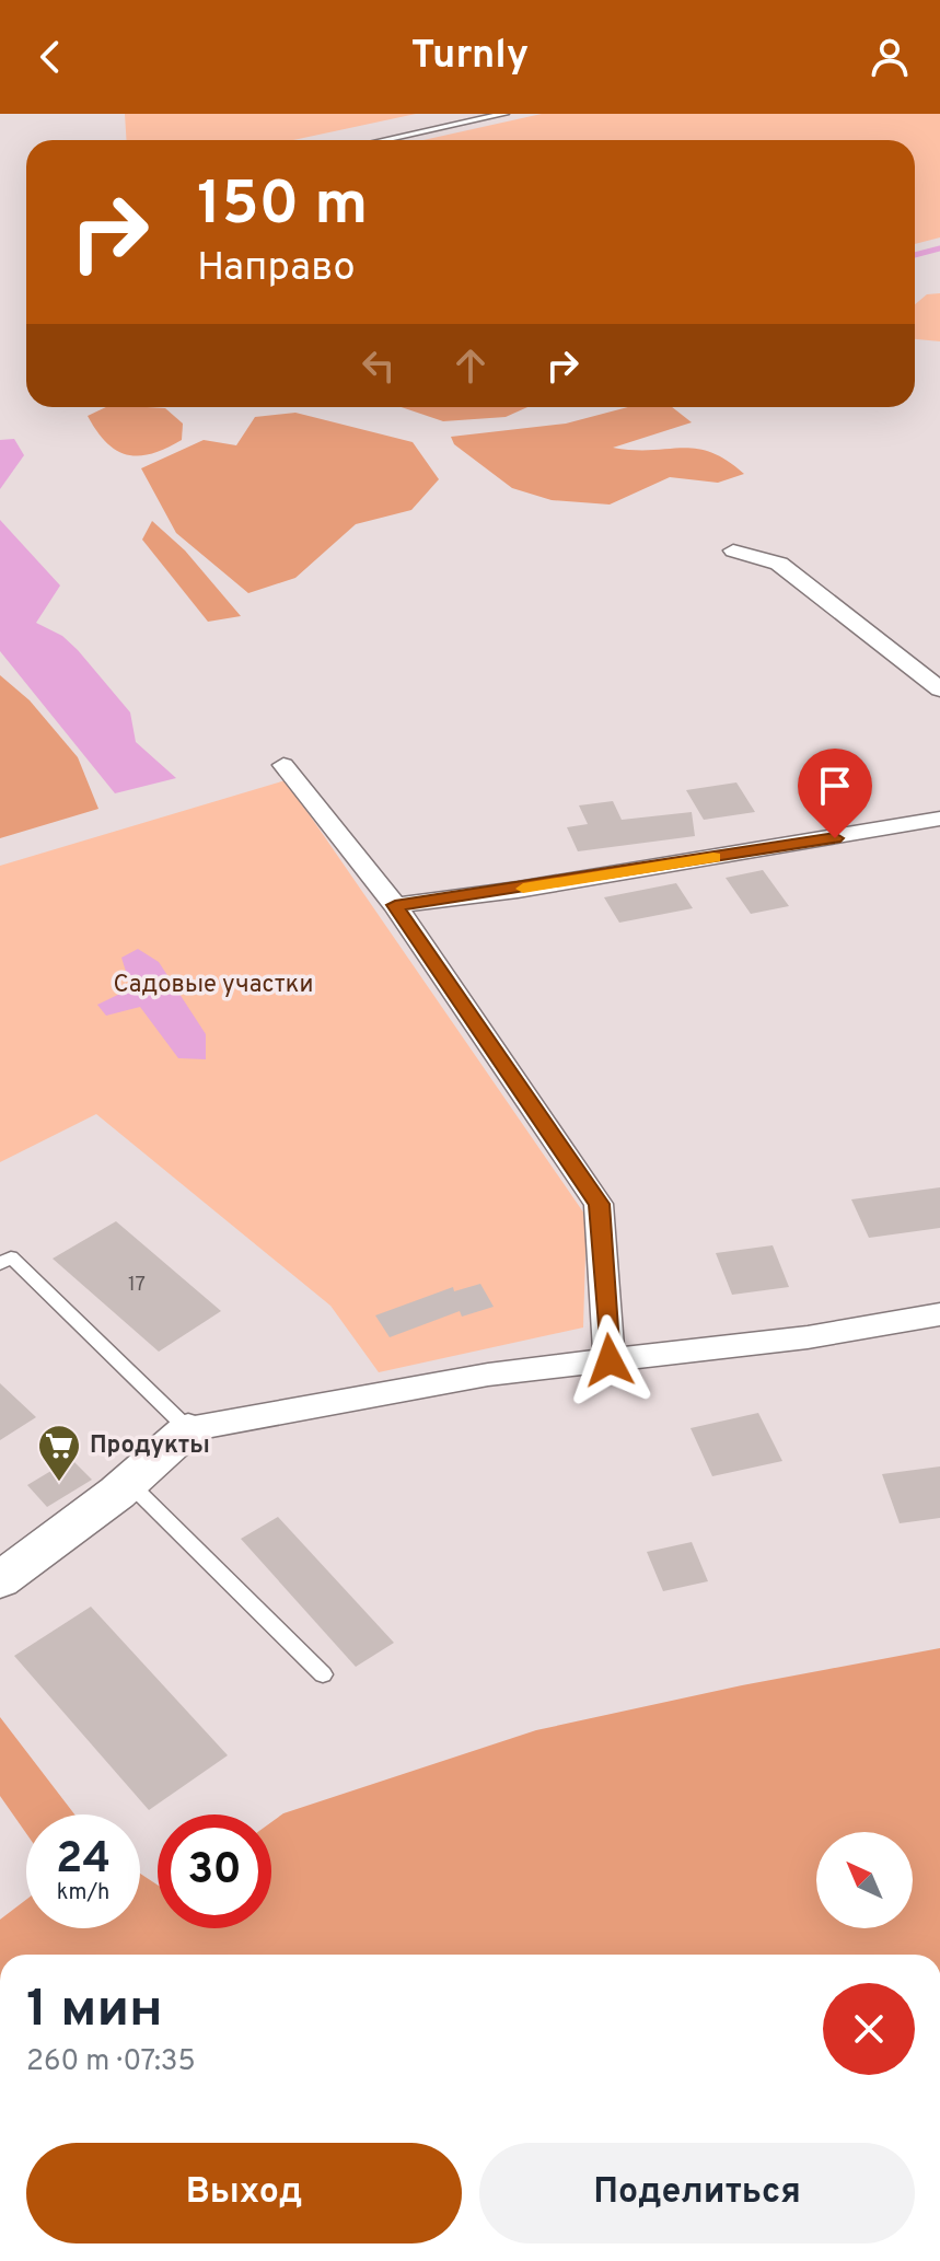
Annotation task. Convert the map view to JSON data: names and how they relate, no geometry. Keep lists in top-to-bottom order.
{
  "parks": ["Садовые участки"],
  "places": {
    "supermarket": ["Продукты"]
  },
  "house_numbers": ["17"],
  "north": "top left",
  "page": {
    "header": "Turnly",
    "turn": ["150 m", "Направо"],
    "speed": "24 km/h",
    "limit": "30",
    "heading": ["1 мин", "260 m · 07:35"],
    "buttons": ["Выход", "Поделиться"]
  }
}
